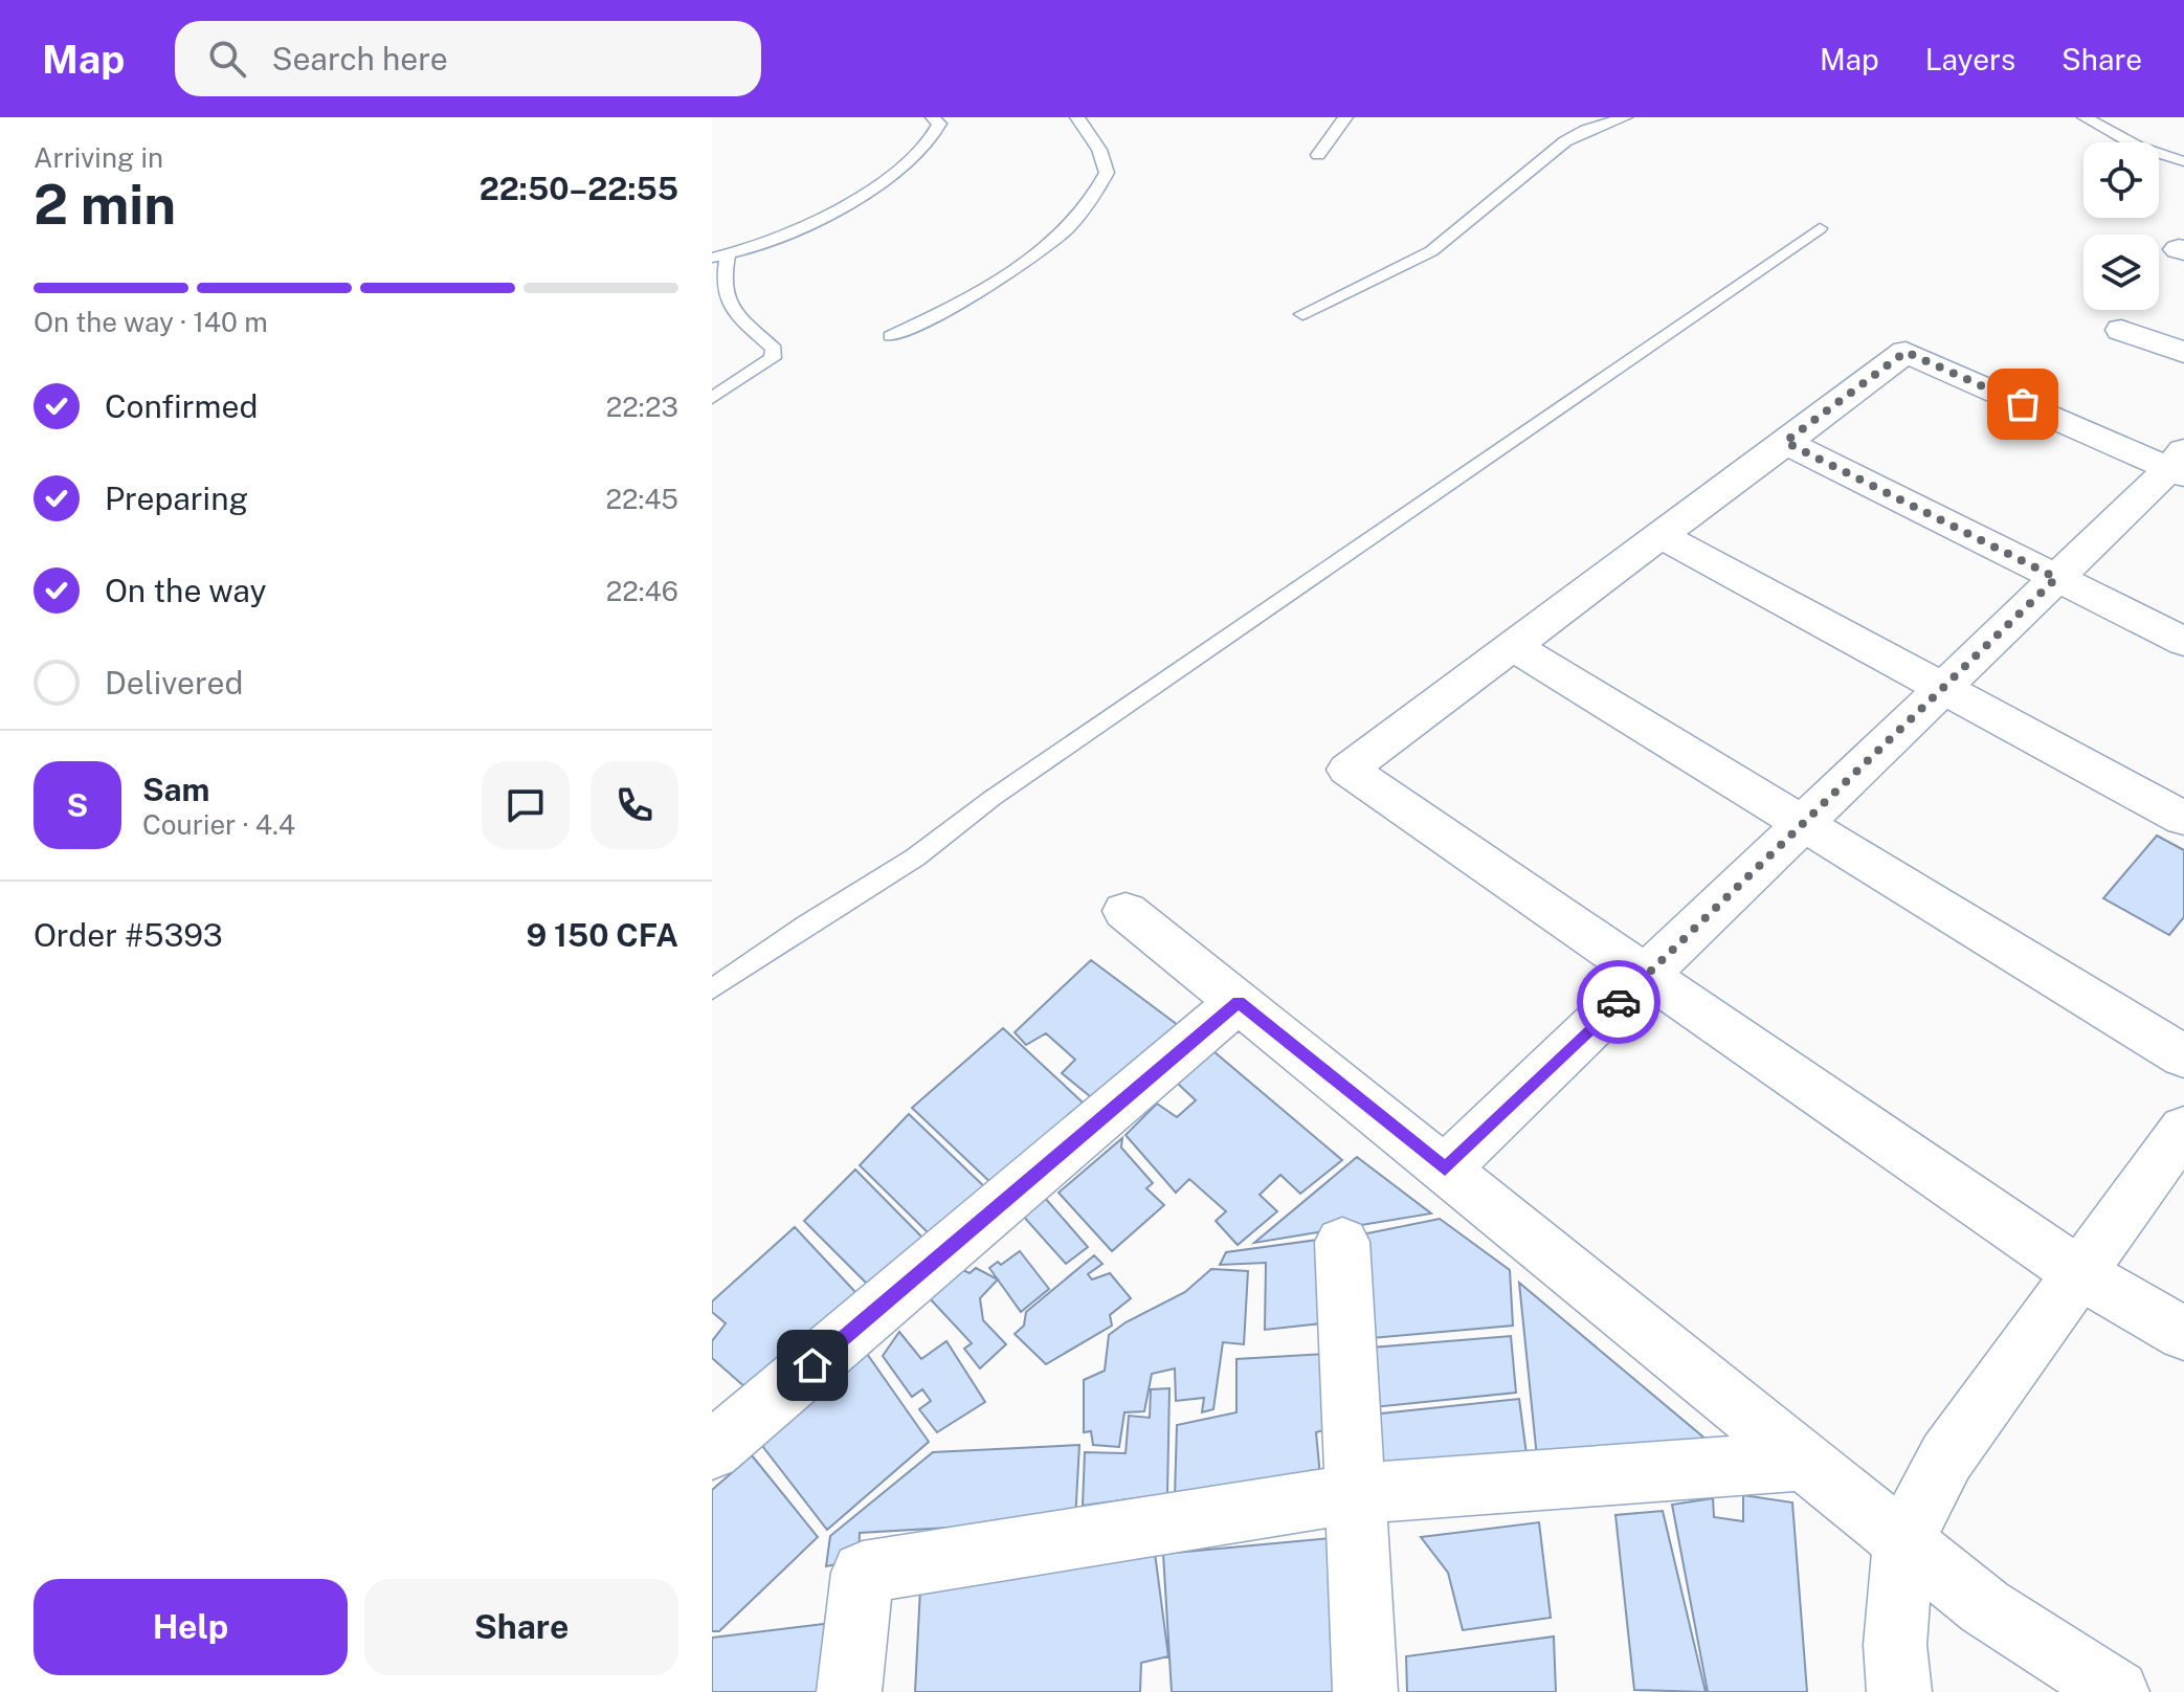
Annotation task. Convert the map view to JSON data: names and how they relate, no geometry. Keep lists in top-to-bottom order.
{
  "page": {
    "header": "Map",
    "search": "Search here",
    "nav": ["Map", "Layers", "Share"],
    "heading": ["2 min", "Arriving in", "22:50–22:55"],
    "panel": [
      "Sam",
      "Courier · 4.4",
      "Order #5393",
      "9 150 CFA"
    ],
    "bar": "On the way · 140 m",
    "list": [
      ["Confirmed", "22:23"],
      ["Preparing", "22:45"],
      ["On the way", "22:46"],
      "Delivered"
    ],
    "round": "S",
    "buttons": ["Help", "Share"]
  }
}
